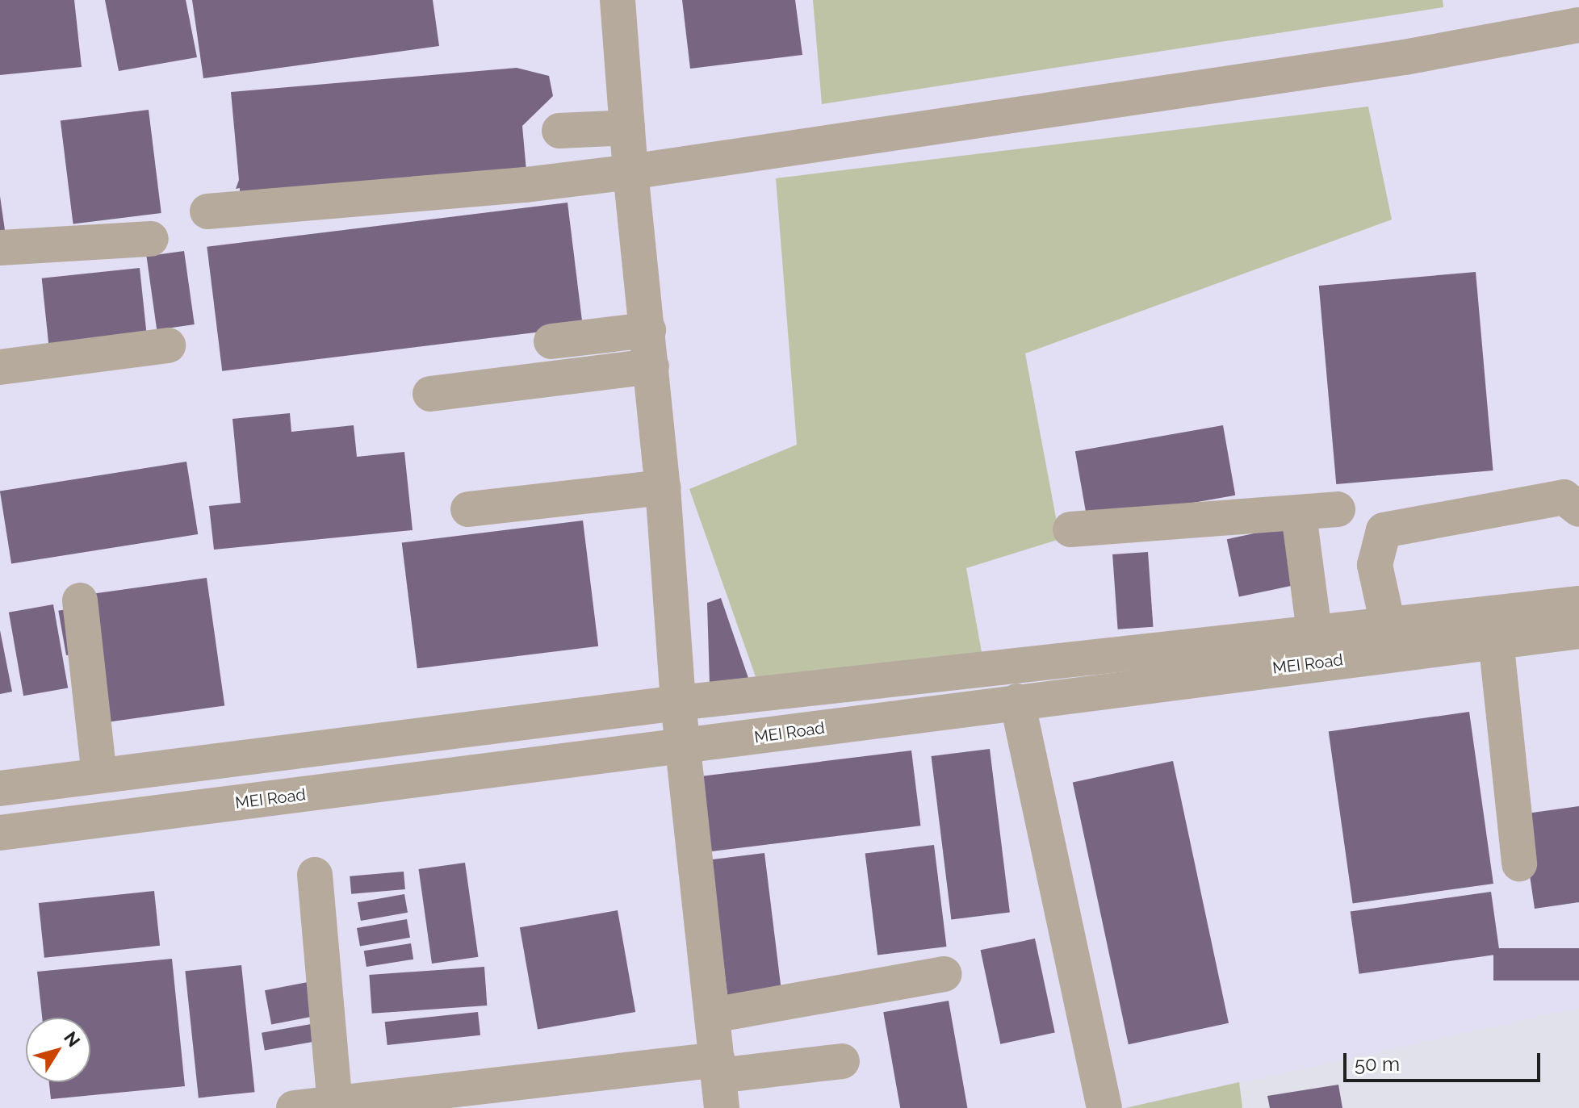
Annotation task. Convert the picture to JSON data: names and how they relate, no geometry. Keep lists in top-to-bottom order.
{
  "streets": {
    "street": ["MEI Road"]
  },
  "scale_bar": "50 m",
  "north": "top right"
}
